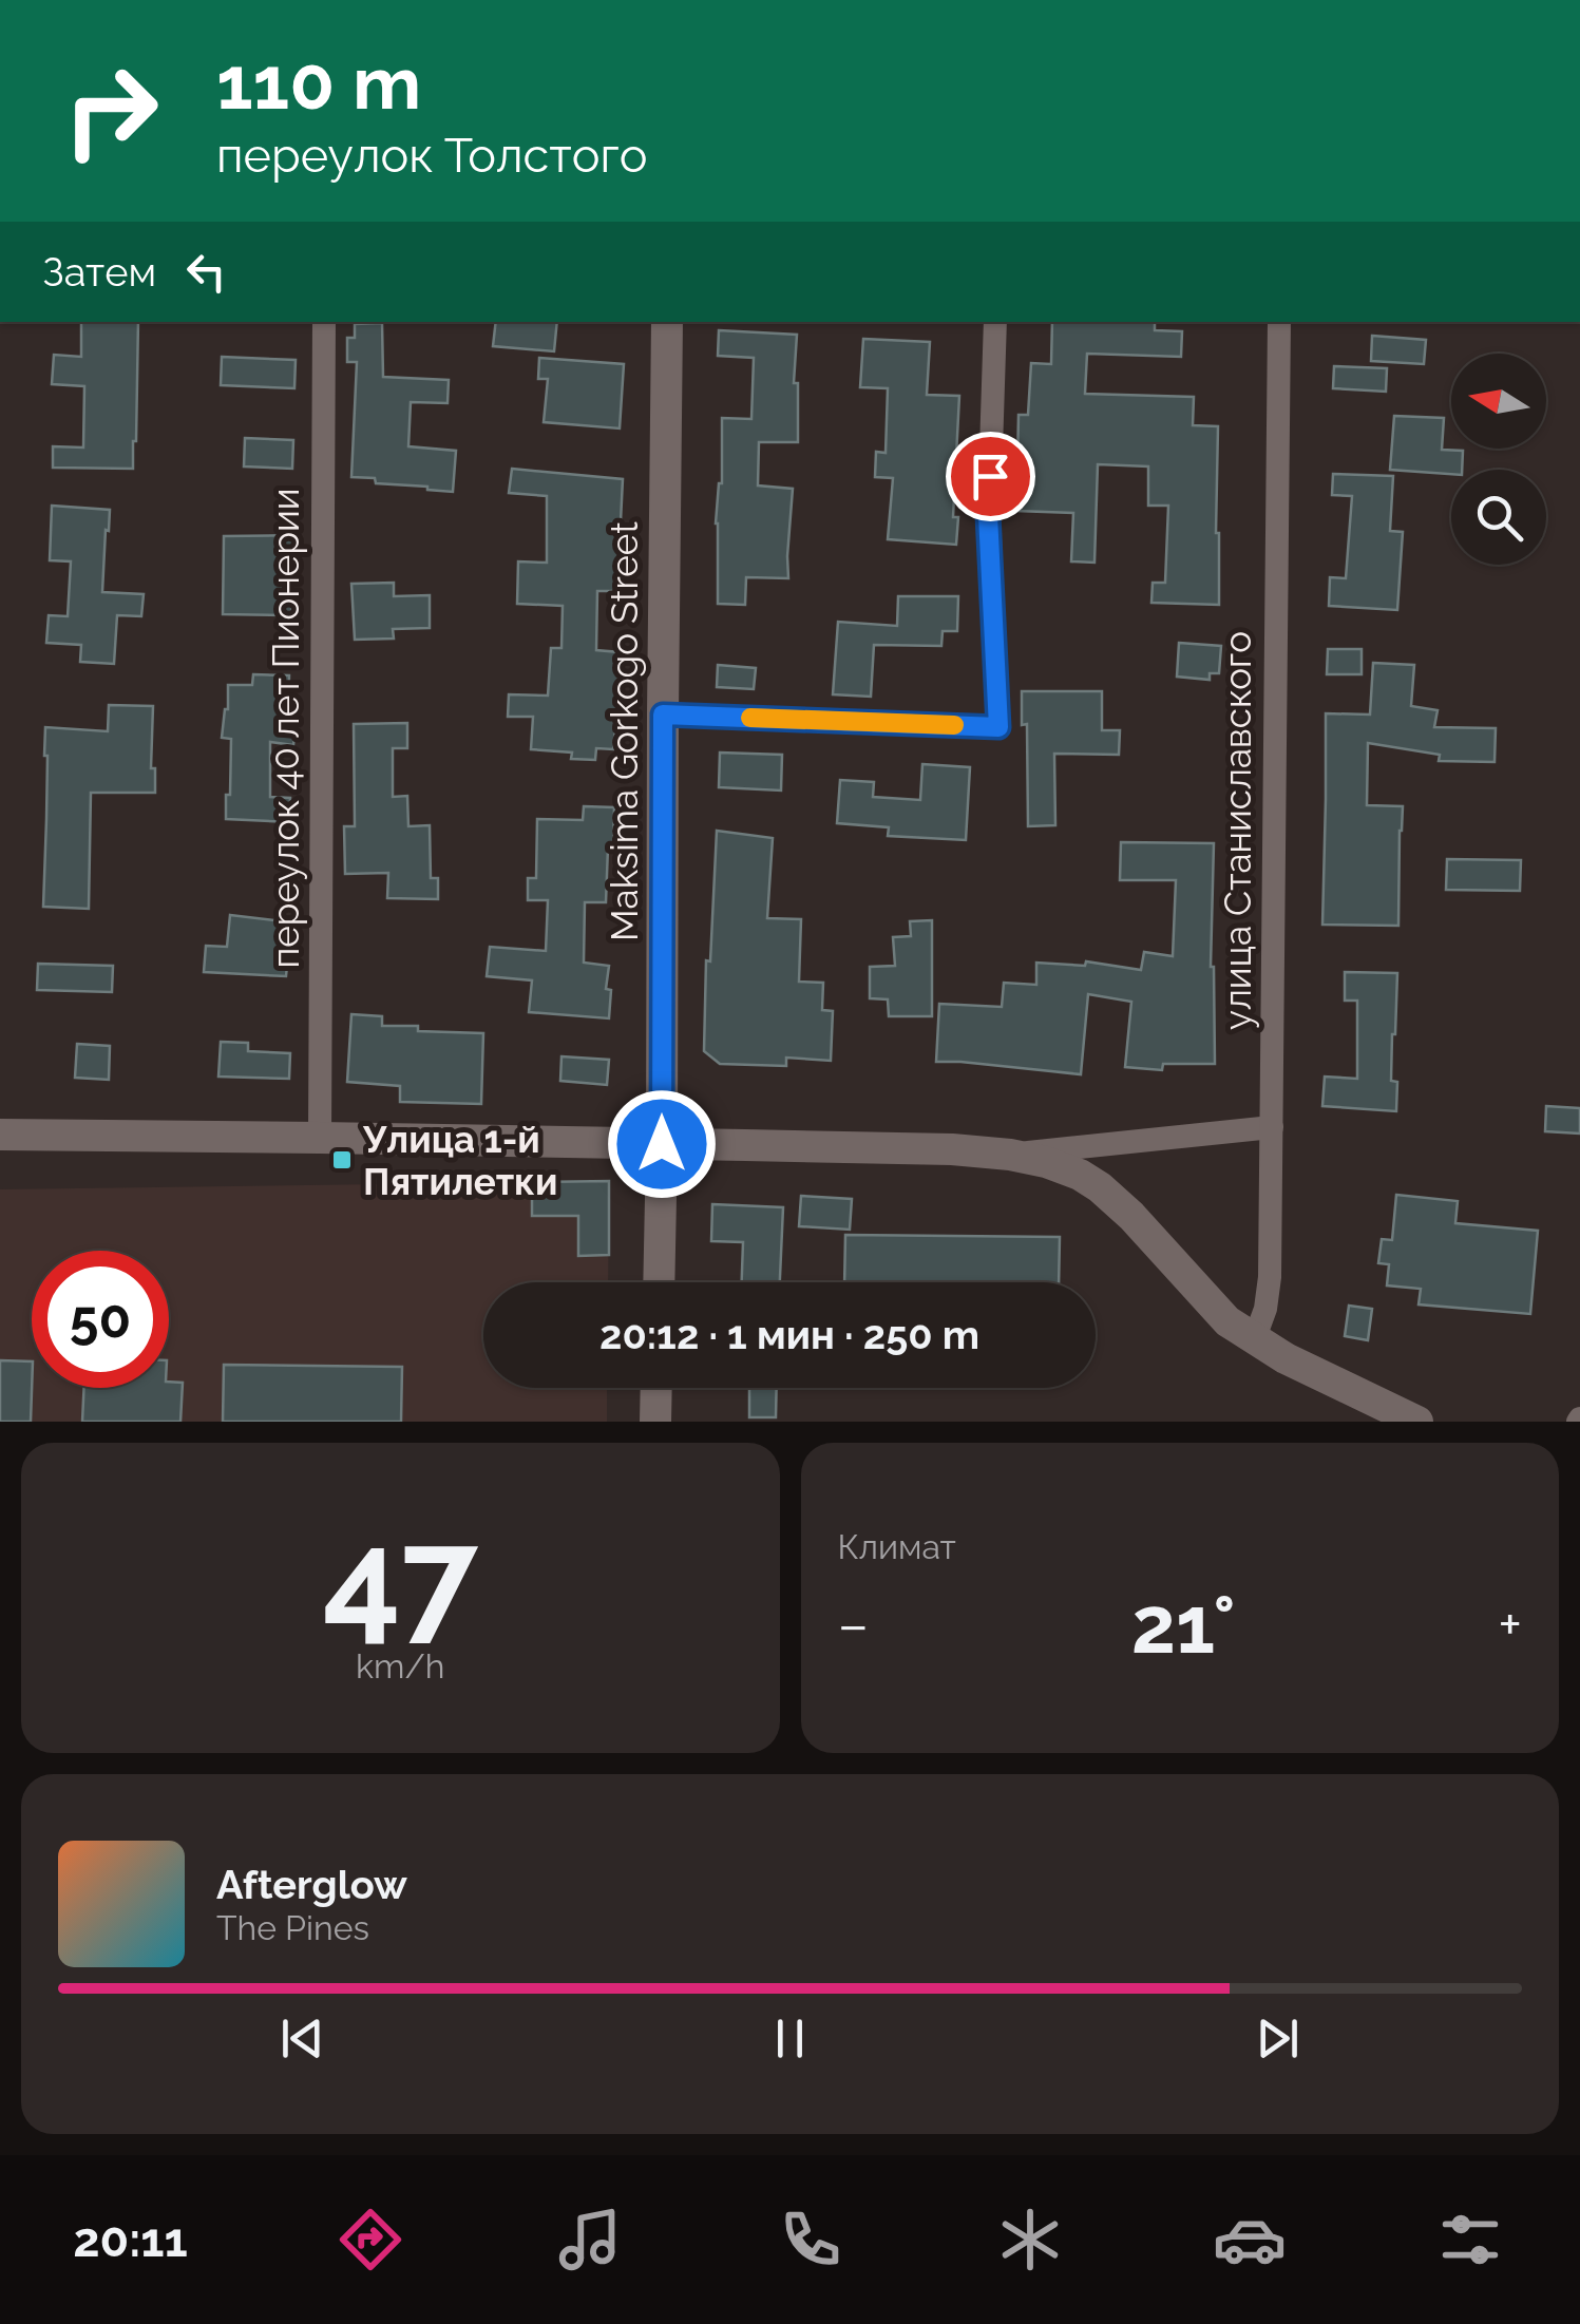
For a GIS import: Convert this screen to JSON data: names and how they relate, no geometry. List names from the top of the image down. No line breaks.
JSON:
{"streets":{"main road":["Maksima Gorkogo Street"],"street":["переулок 40 лет Пионерии","улица Станиславского"]},"places":{"transit":["Улица 1-й Пятилетки"]},"north":"left","page":{"turn":["110 m","переулок Толстого"],"then":"Затем","limit":"50","trip":"20:12 · 1 мин · 250 m","tile":[["47","km/h"],"Климат"],"heat":["−","21°","+"],"song":["Afterglow","The Pines"],"tabs":"20:11"}}
